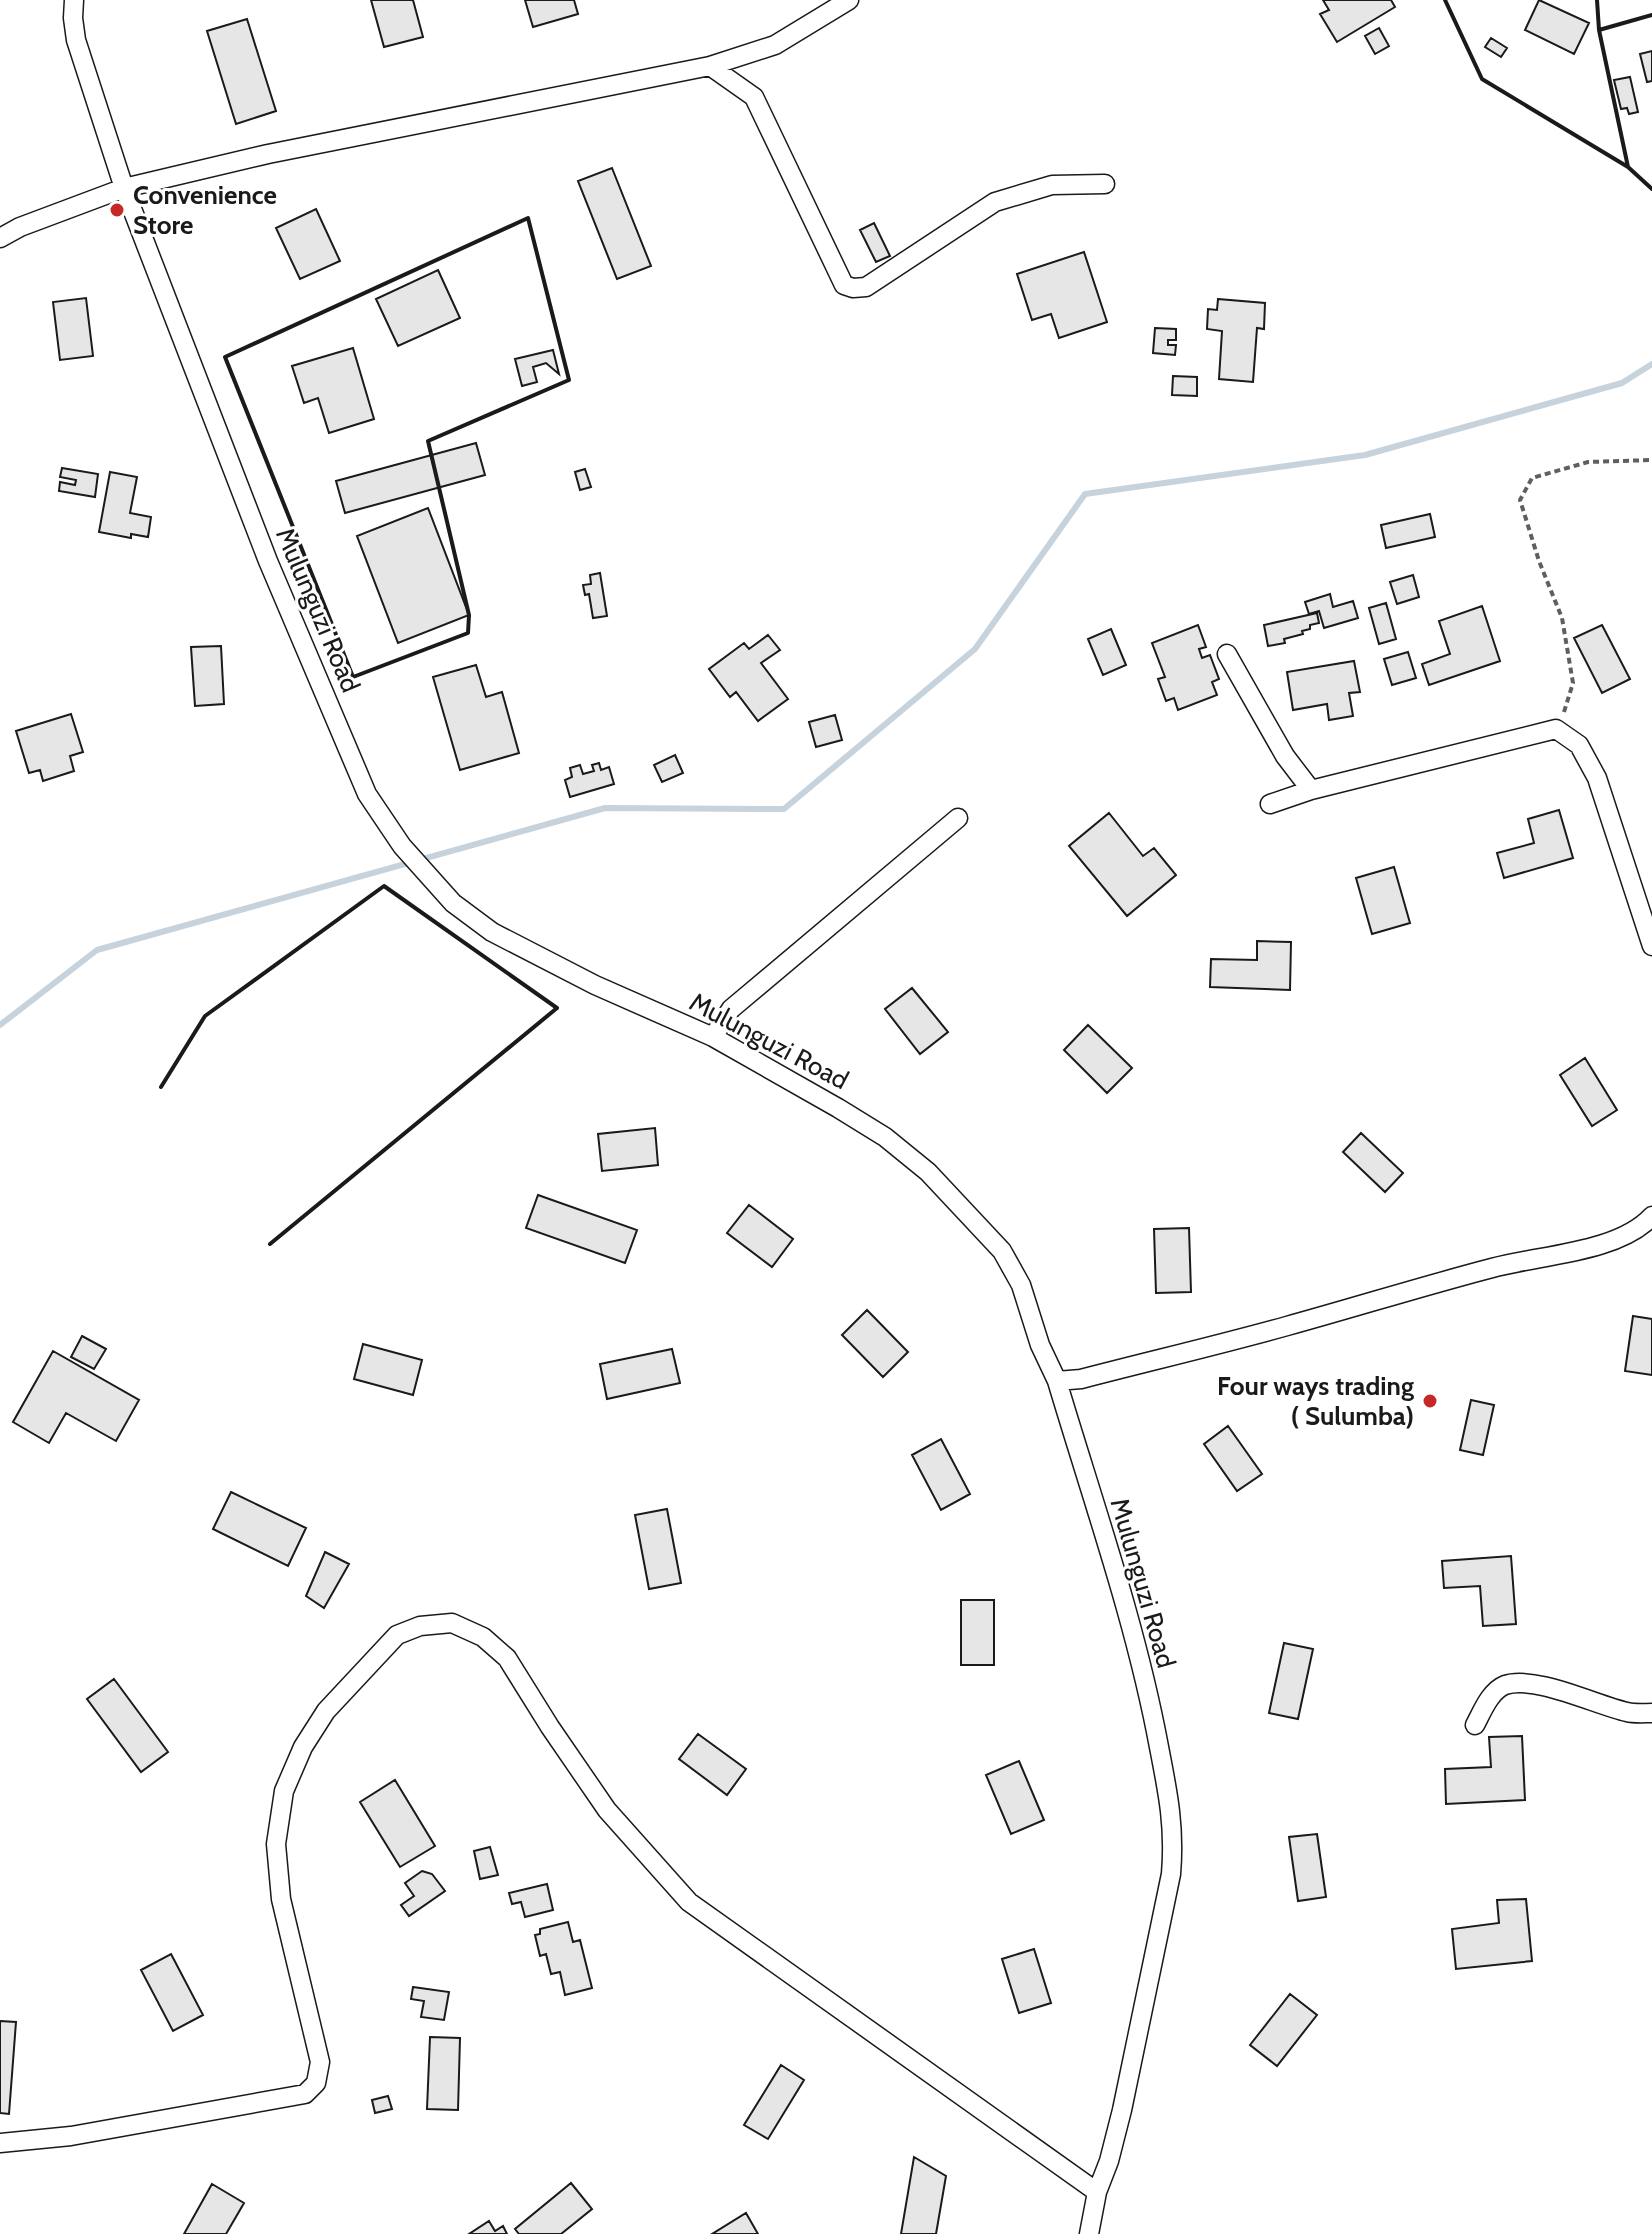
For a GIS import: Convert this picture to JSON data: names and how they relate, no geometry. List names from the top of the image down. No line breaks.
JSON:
{"streets":{"street":["Mulunguzi Road"]},"places":["Convenience Store","Four ways trading ( Sulumba)"]}
